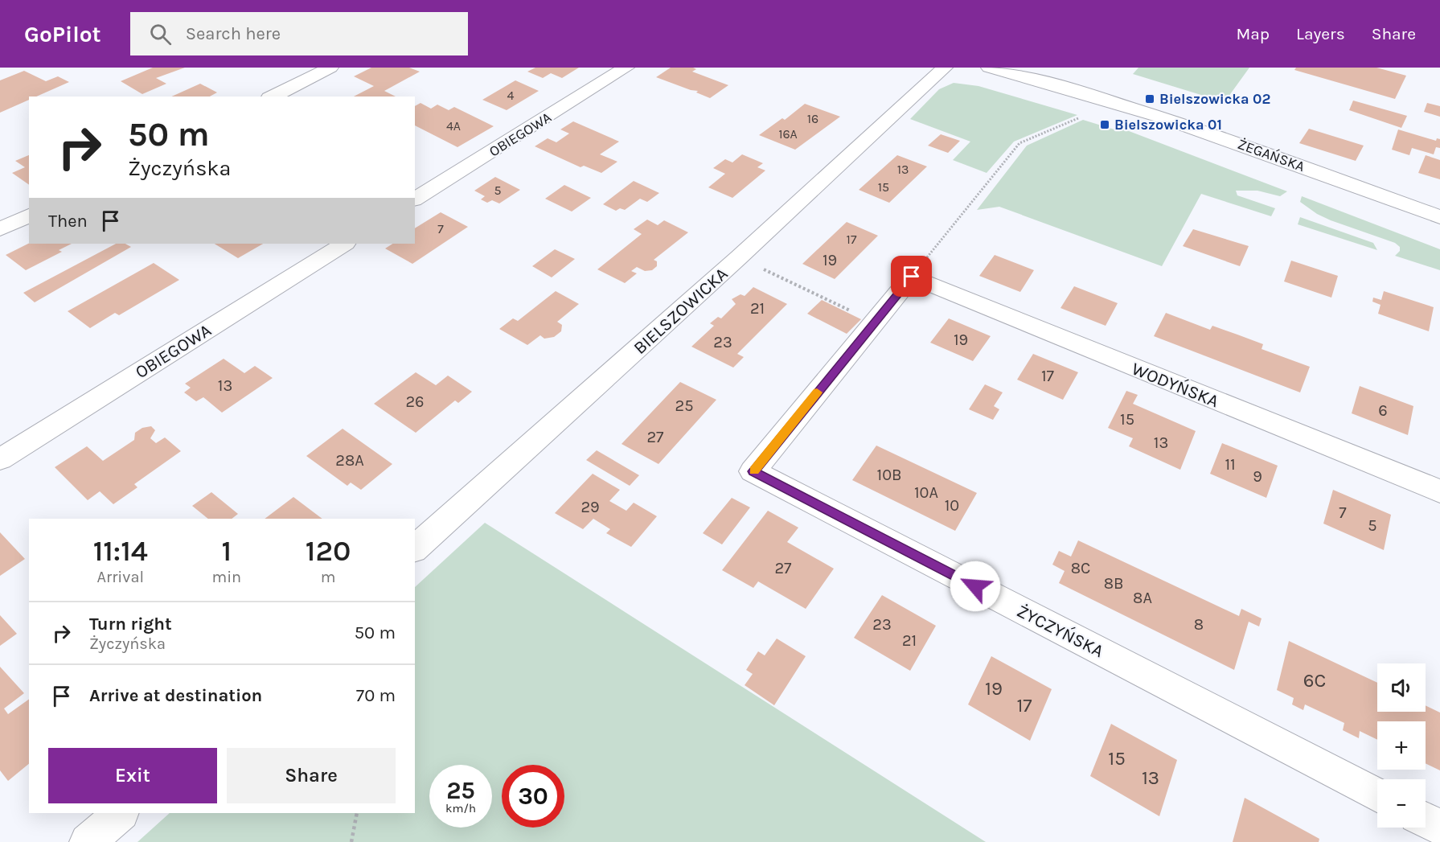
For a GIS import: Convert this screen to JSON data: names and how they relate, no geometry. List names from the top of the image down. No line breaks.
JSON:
{"streets":{"street":["OBIEGOWA","ŻEGAŃSKA","BIELSZOWICKA","WODYŃSKA","ŻYCZYŃSKA"]},"crossings":[["WODYŃSKA","ŻYCZYŃSKA"]],"places":{"transit":["Bielszowicka 02","Bielszowicka 01"]},"house_numbers":["4","16","4A","16A","13","15","5","7","17","19","21","19","23","17","13","26","25","6","15","27","13","28A","11","10B","9","10A","10","29","7","5","27","8C","8B","8A","23","8","21","6C","19","17","15","13"],"page":{"header":"GoPilot","search":"Search here","nav":["Map","Layers","Share"],"turn":["50 m","Życzyńska"],"then":"Then","eta":["11:14","Arrival","1","min","120","m"],"list":[{"name":"Turn right","note":"Życzyńska","value":"50 m"},{"name":"Arrive at destination","value":"70 m"}],"map_buttons":["+","−"],"buttons":["Exit","Share"],"speed":"25 km/h","limit":"30"}}
